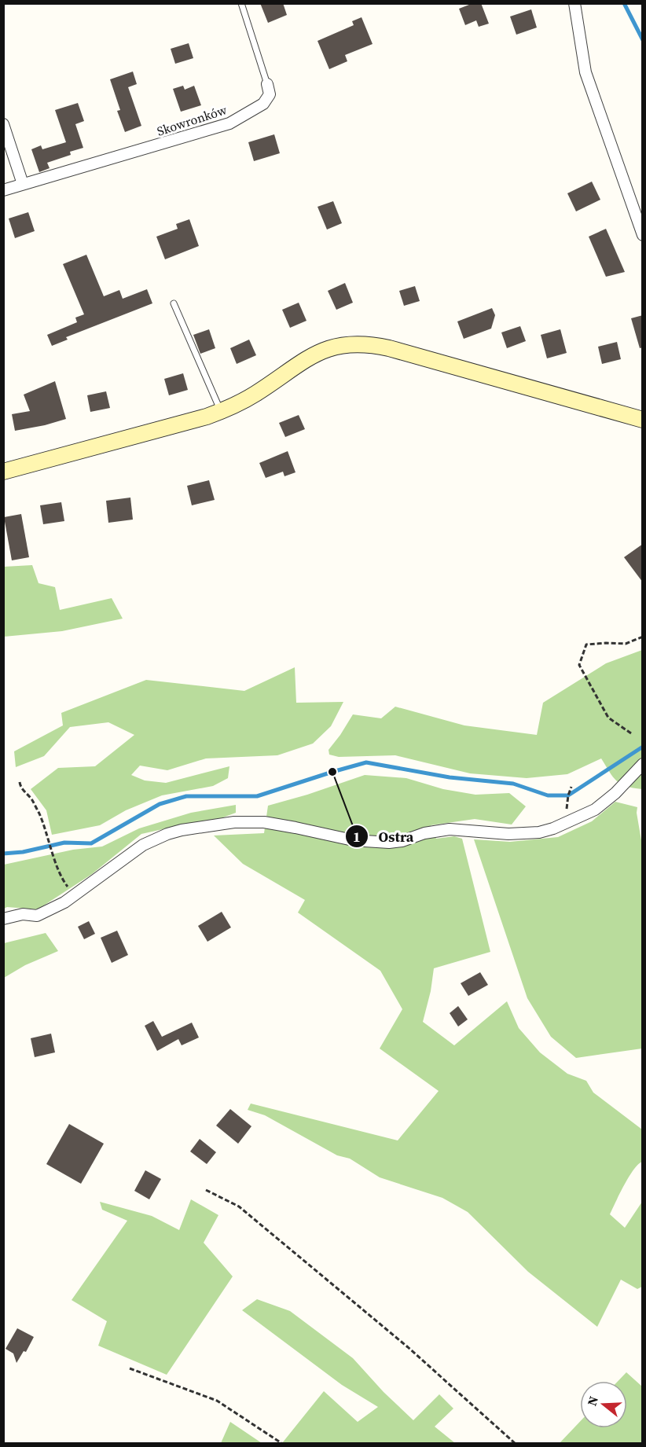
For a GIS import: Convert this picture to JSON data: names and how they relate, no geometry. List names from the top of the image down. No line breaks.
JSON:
{"streets":{"street":["Skowronków"]},"places":["Ostra"],"north":"left"}
